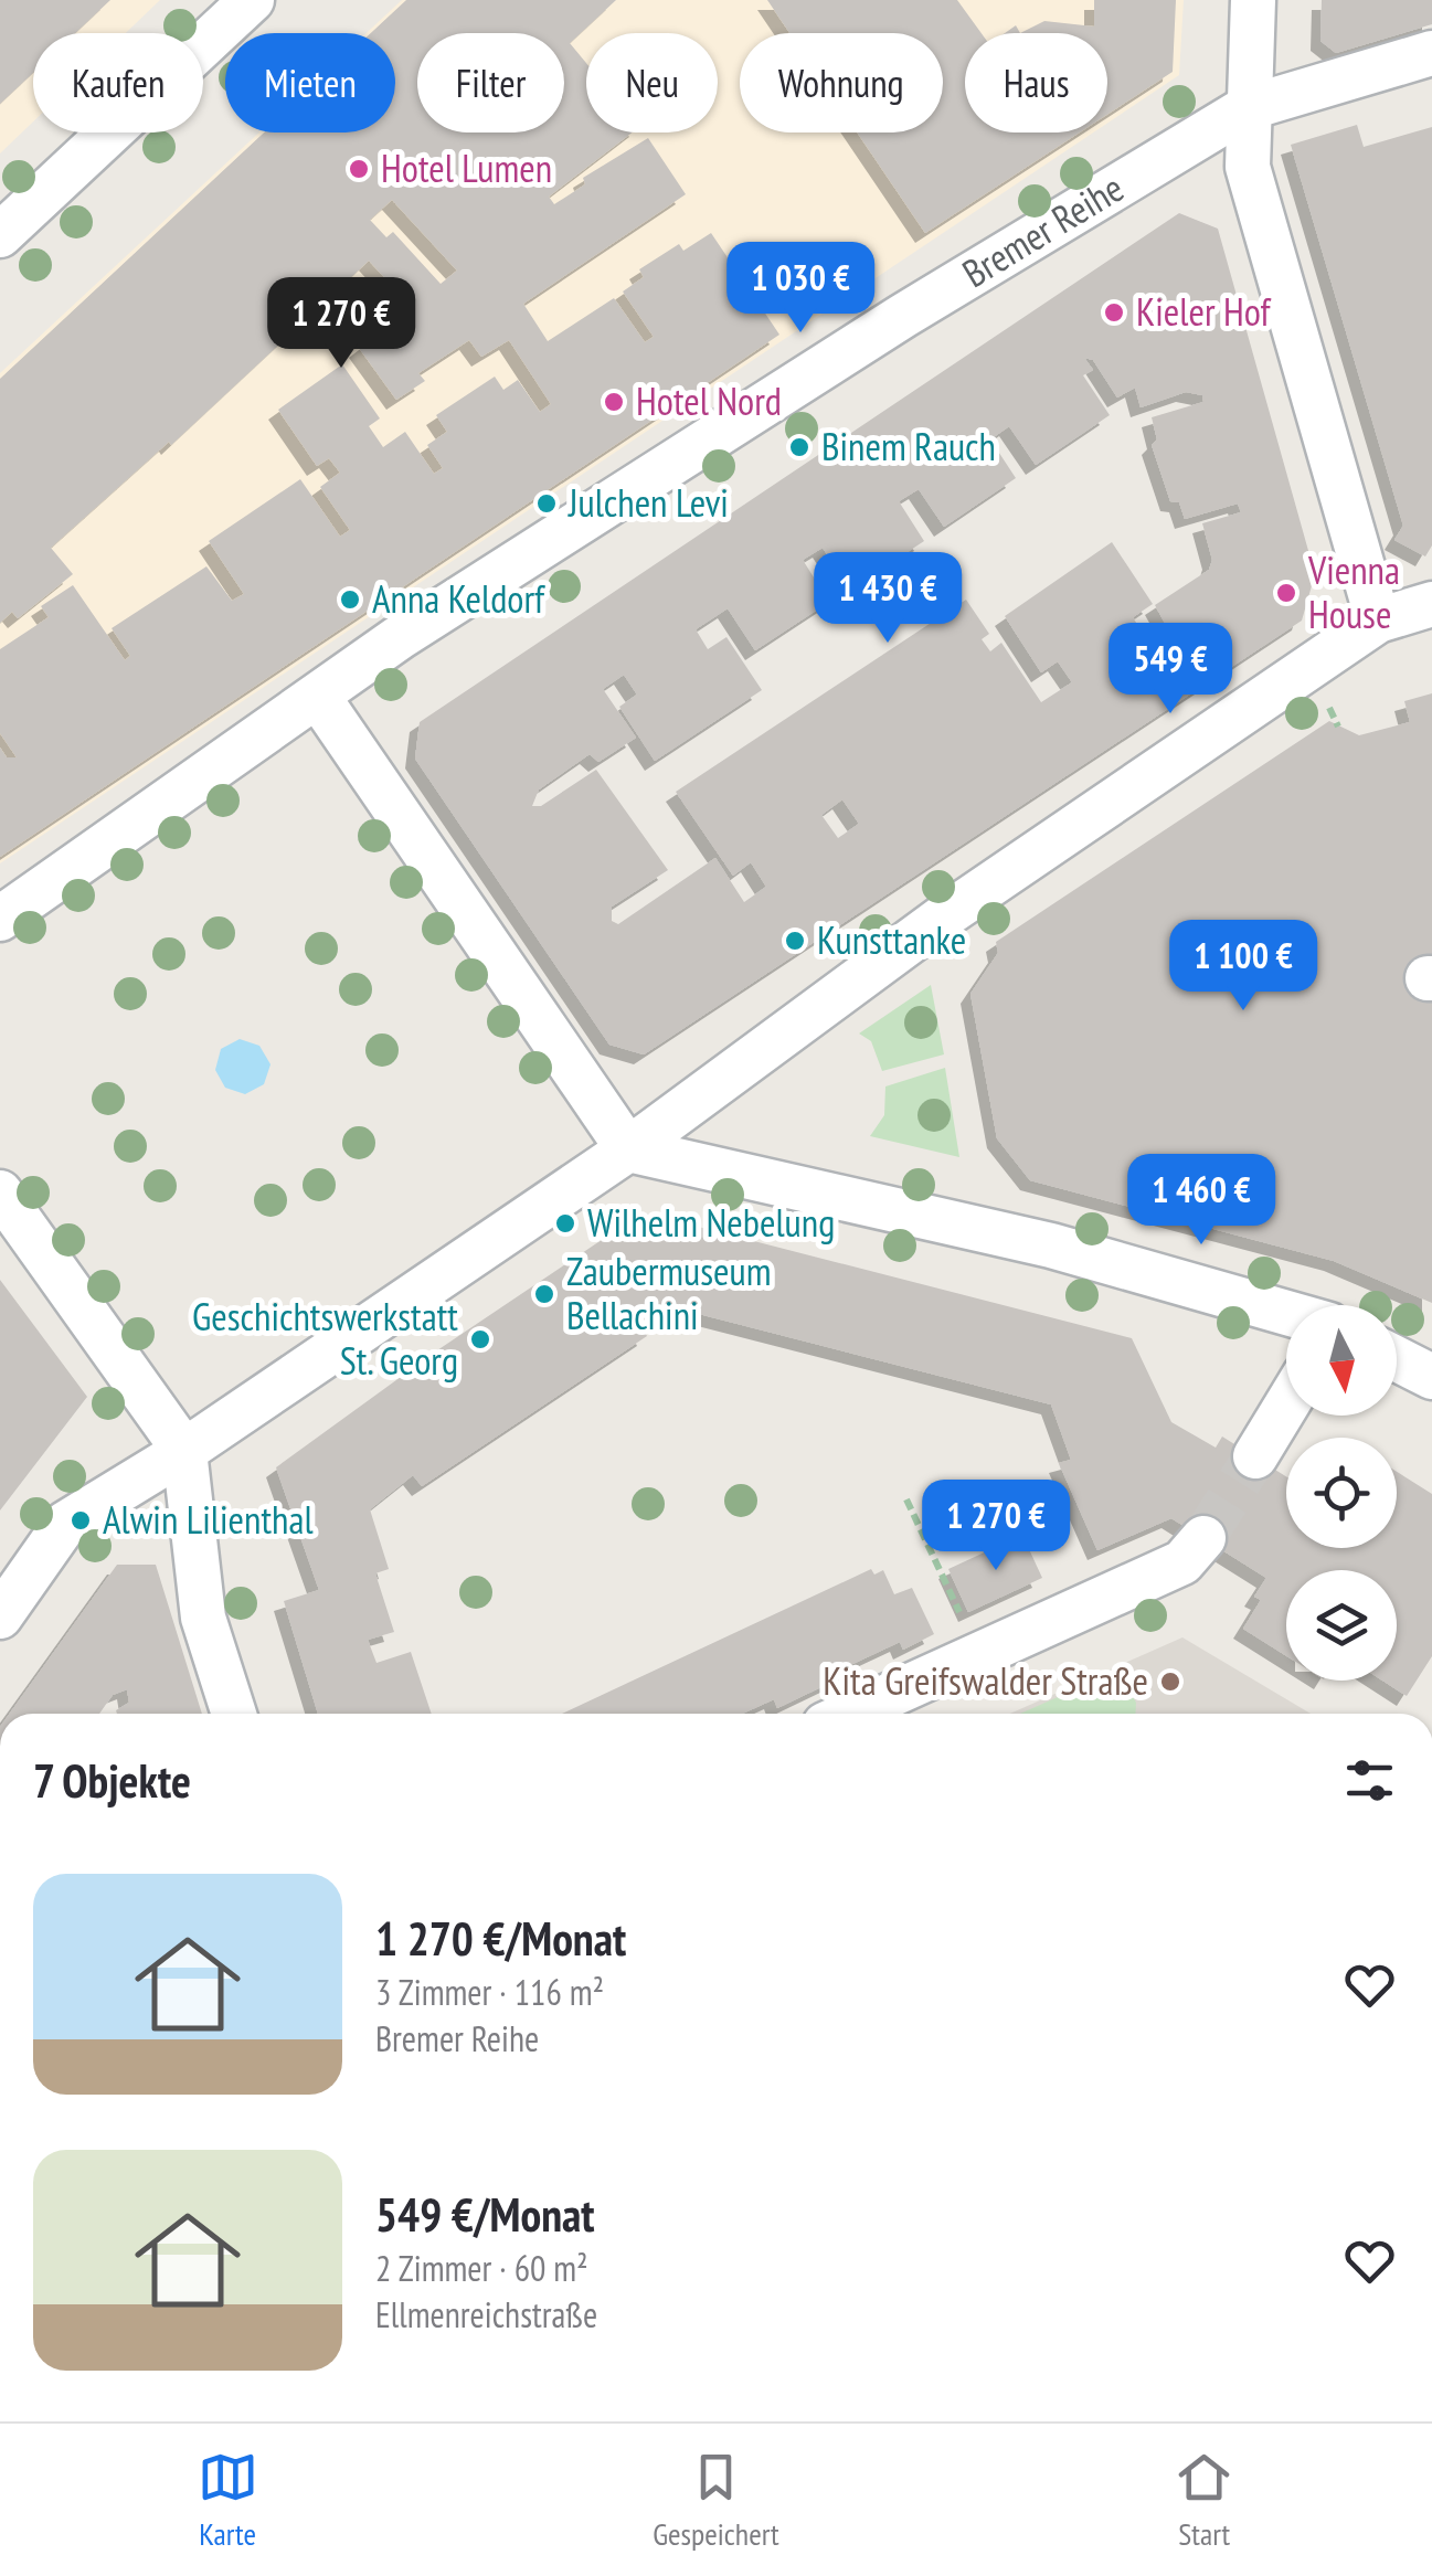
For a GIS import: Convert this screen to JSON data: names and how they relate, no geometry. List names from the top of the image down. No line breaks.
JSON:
{"streets":{"street":["Bremer Reihe"]},"places":["Hotel Lumen","Kieler Hof","Hotel Nord","Binem Rauch","Julchen Levi","Vienna House","Anna Keldorf","Kunsttanke","Wilhelm Nebelung","Zaubermuseum Bellachini","Geschichtswerkstatt St. Georg","Alwin Lilienthal","Kita Greifswalder Straße"],"north":"bottom","page":{"chip":["Kaufen","Mieten","Filter","Neu","Wohnung","Haus"],"price":["1 030 €","1 270 €","1 430 €","549 €","1 100 €","1 460 €","1 270 €"],"heading":"7 Objekte","list":[{"name":"1 270 €/Monat","note":"3 Zimmer · 116 m² · Bremer Reihe"},{"name":"549 €/Monat","note":"2 Zimmer · 60 m² · Ellmenreichstraße"}],"tabs":["Karte","Gespeichert","Start"]}}
